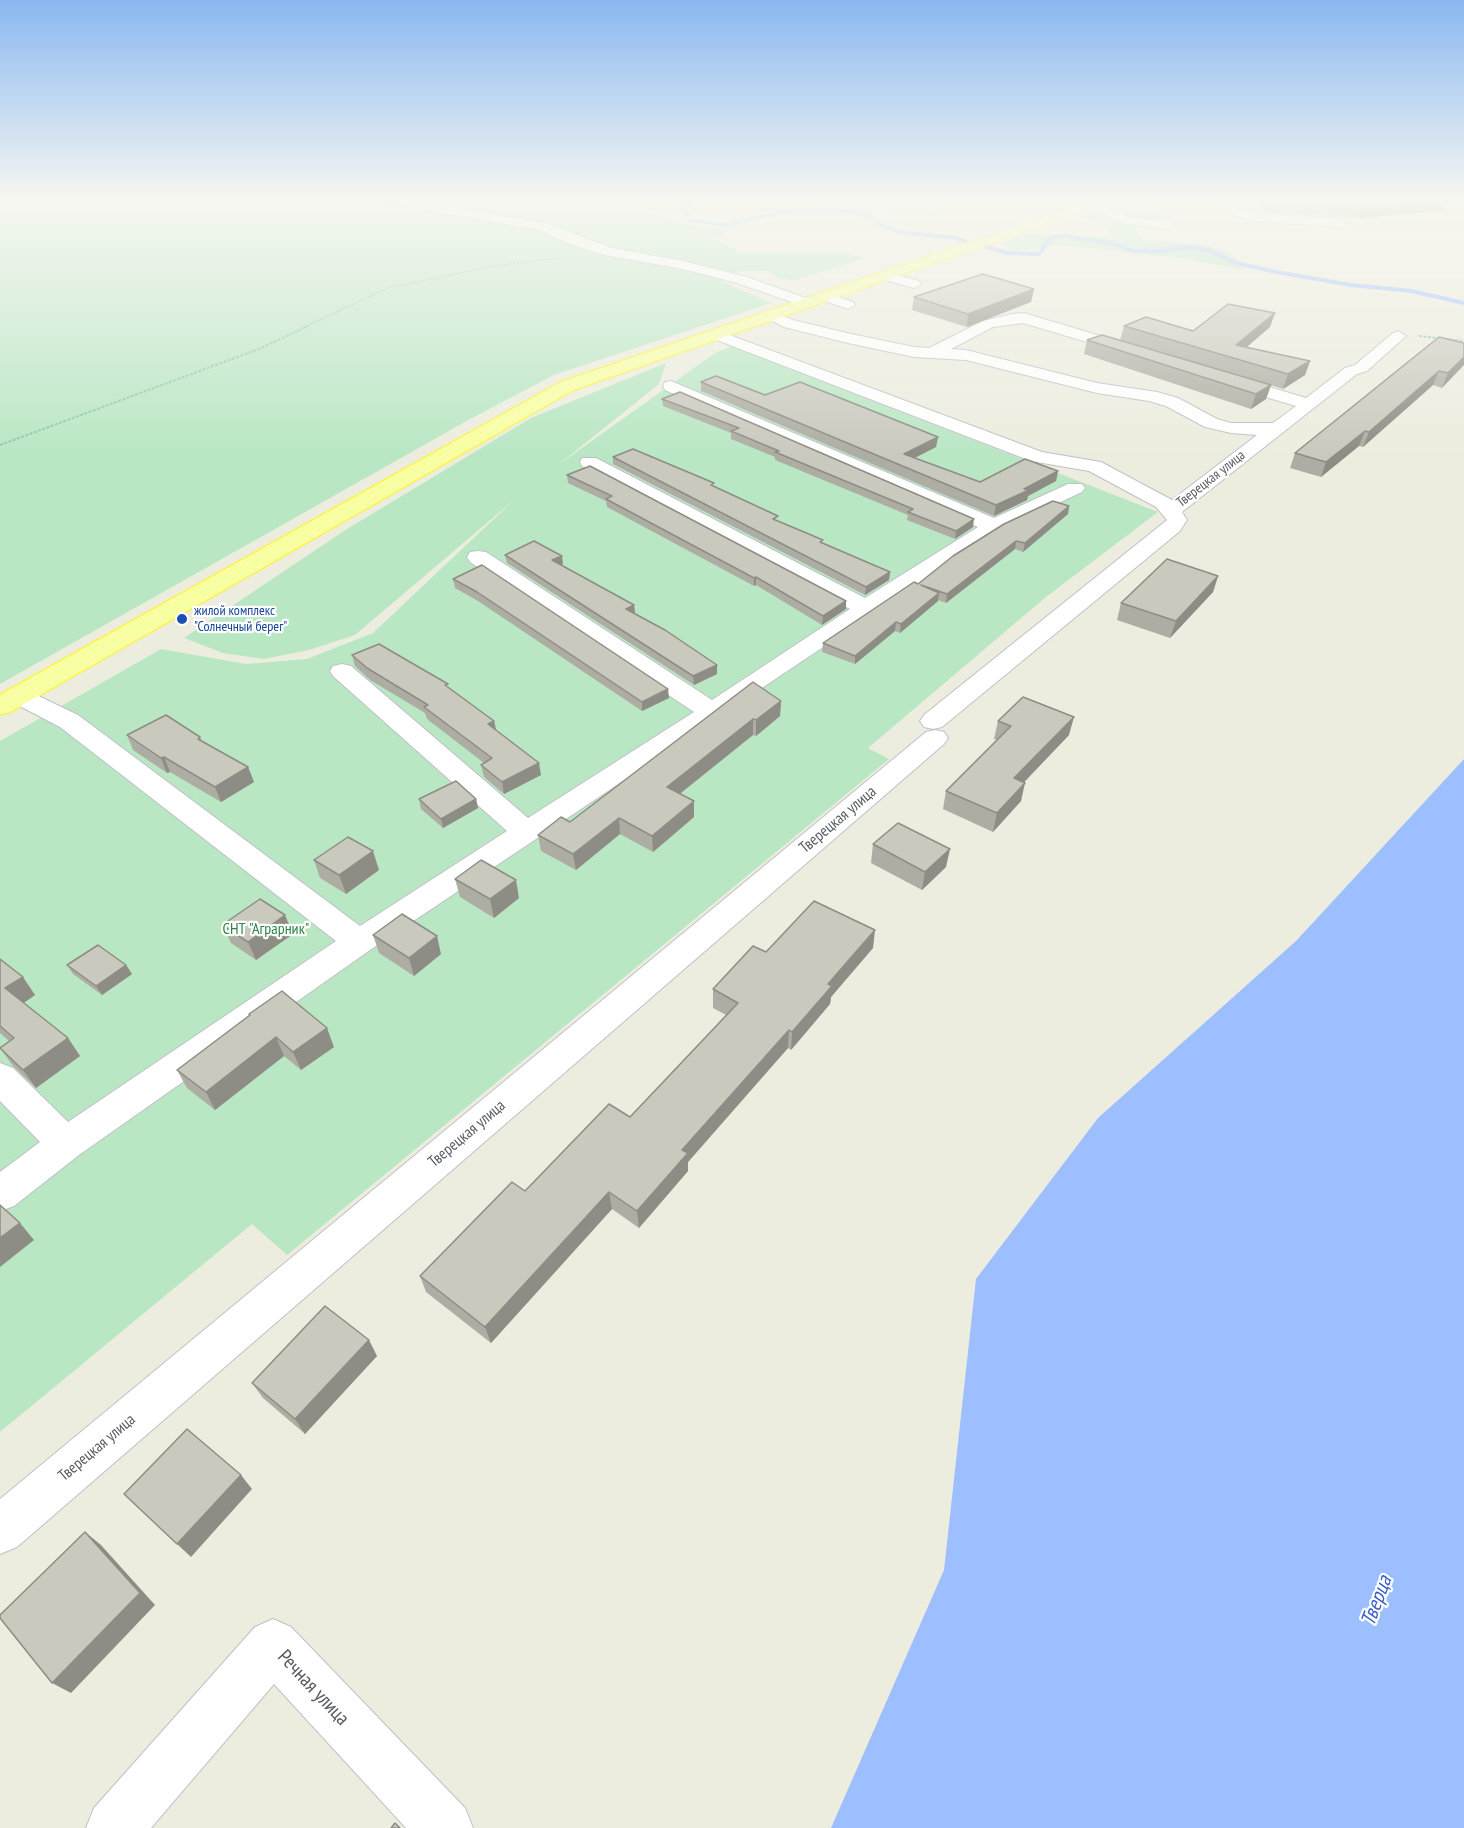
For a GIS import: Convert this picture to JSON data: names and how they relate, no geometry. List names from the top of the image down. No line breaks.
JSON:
{"streets":{"street":["Тверецкая улица","Речная улица"]},"water":["Тверца"],"parks":["СНТ \"Аграрник\""],"places":["жилой комплекс \"Солнечный берег\""]}
